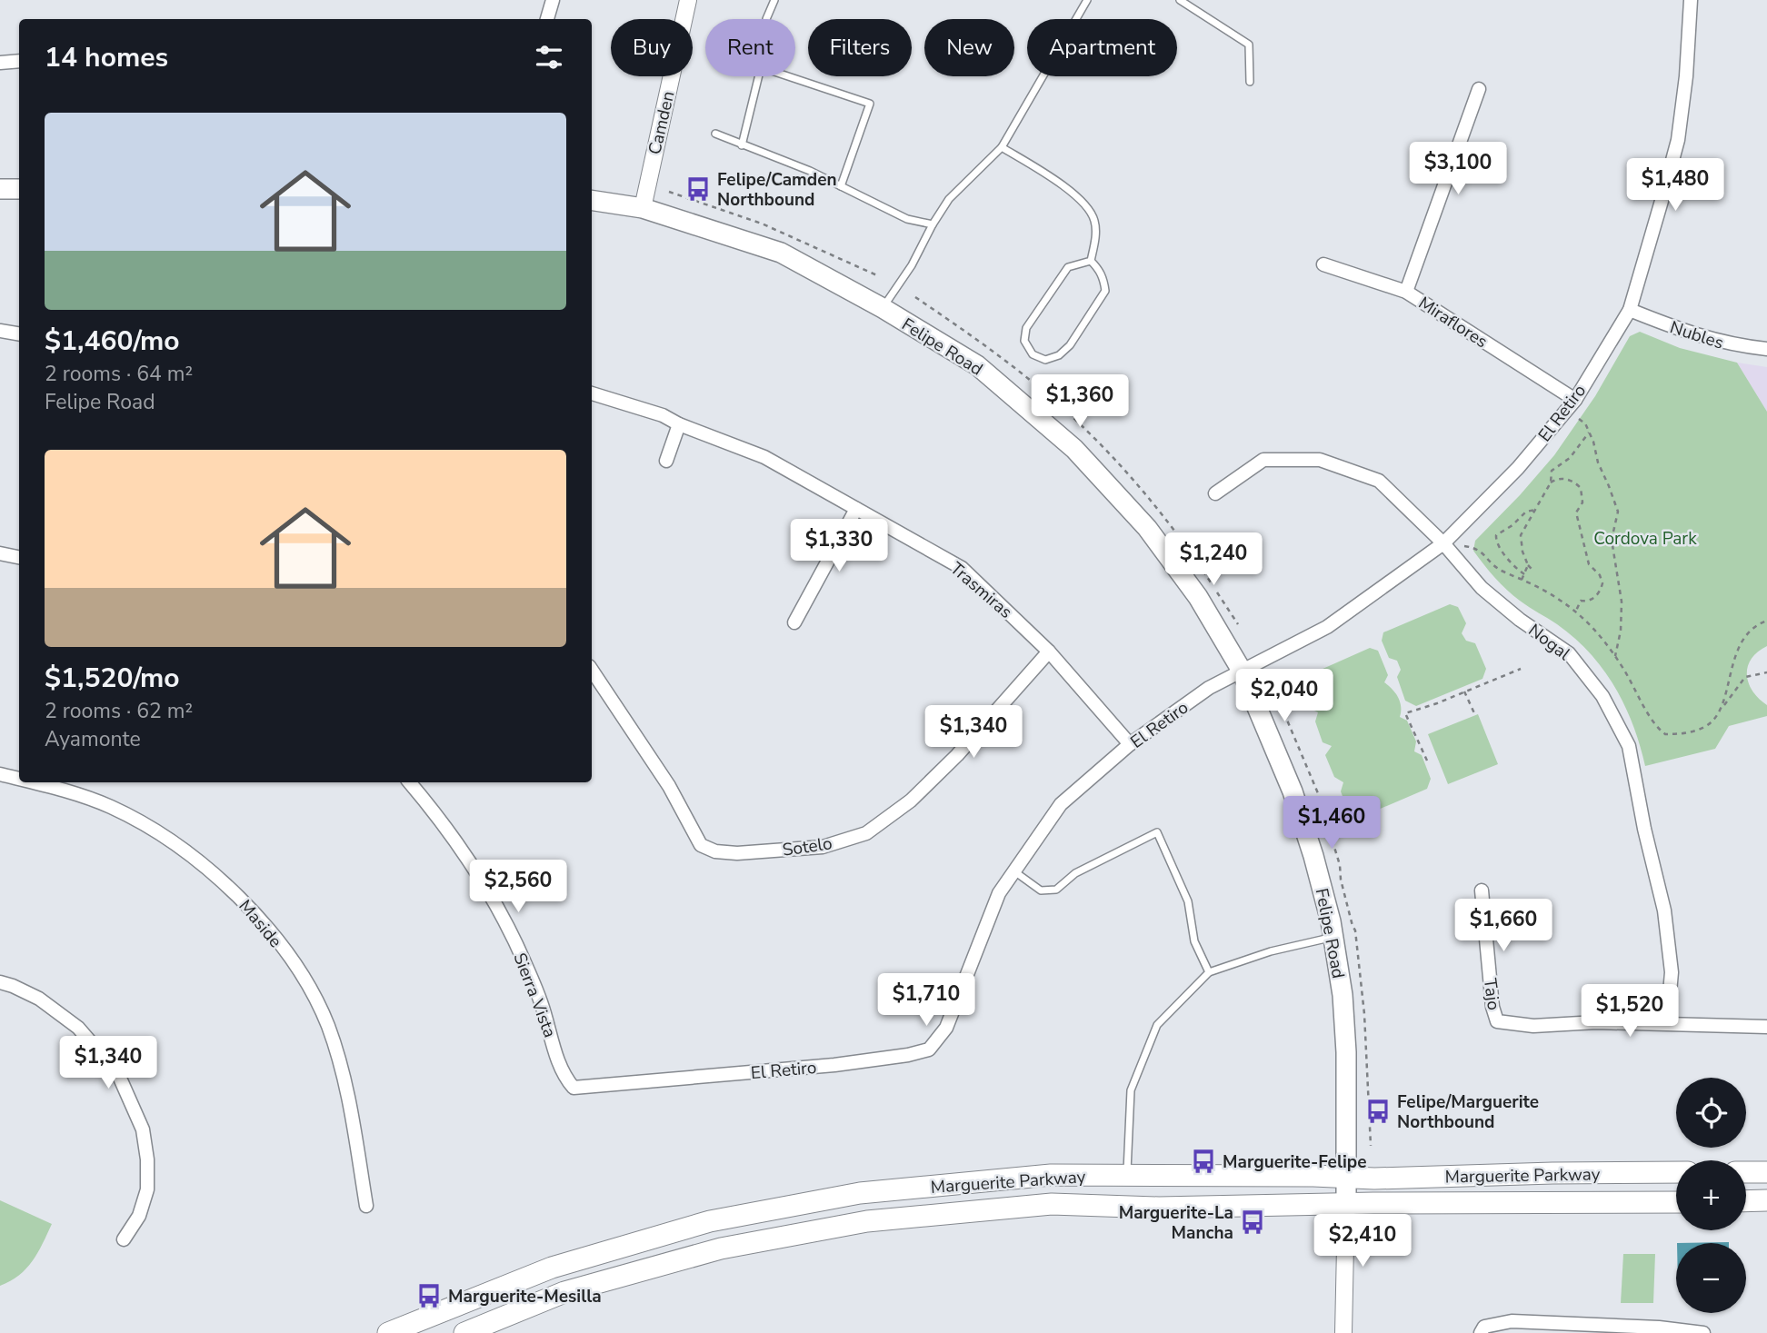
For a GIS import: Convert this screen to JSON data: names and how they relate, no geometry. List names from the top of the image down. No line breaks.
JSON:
{"streets":{"main road":["Felipe Road","Marguerite Parkway"],"street":["Camden","Miraflores","Nubles","El Retiro","Trasmiras","Nogal","Sotelo","Maside","Tajo","Sierra Vista"]},"crossings":[["Camden","Felipe Road"],["Miraflores","El Retiro"],["Nubles","El Retiro"],["Felipe Road","El Retiro"],["Felipe Road","Marguerite Parkway"],["El Retiro","Trasmiras"],["El Retiro","Nogal"],["El Retiro","Sierra Vista"],["Trasmiras","Sotelo"],["Nogal","Tajo"]],"parks":["Cordova Park"],"places":{"bus stop":["Felipe/Camden Northbound","Felipe/Marguerite Northbound","Marguerite-Felipe","Marguerite-La Mancha","Marguerite-Mesilla"]},"page":{"chip":["Buy","Rent","Filters","New","Apartment"],"heading":"14 homes","list":[{"name":"$1,460/mo","note":"2 rooms · 64 m² · Felipe Road"},{"name":"$1,520/mo","note":"2 rooms · 62 m² · Ayamonte"}],"price":["$3,100","$1,480","$1,360","$1,330","$1,240","$2,040","$1,340","$1,460","$2,560","$1,660","$1,710","$1,520","$1,340","$2,410"],"map_buttons":["+","−"]}}
